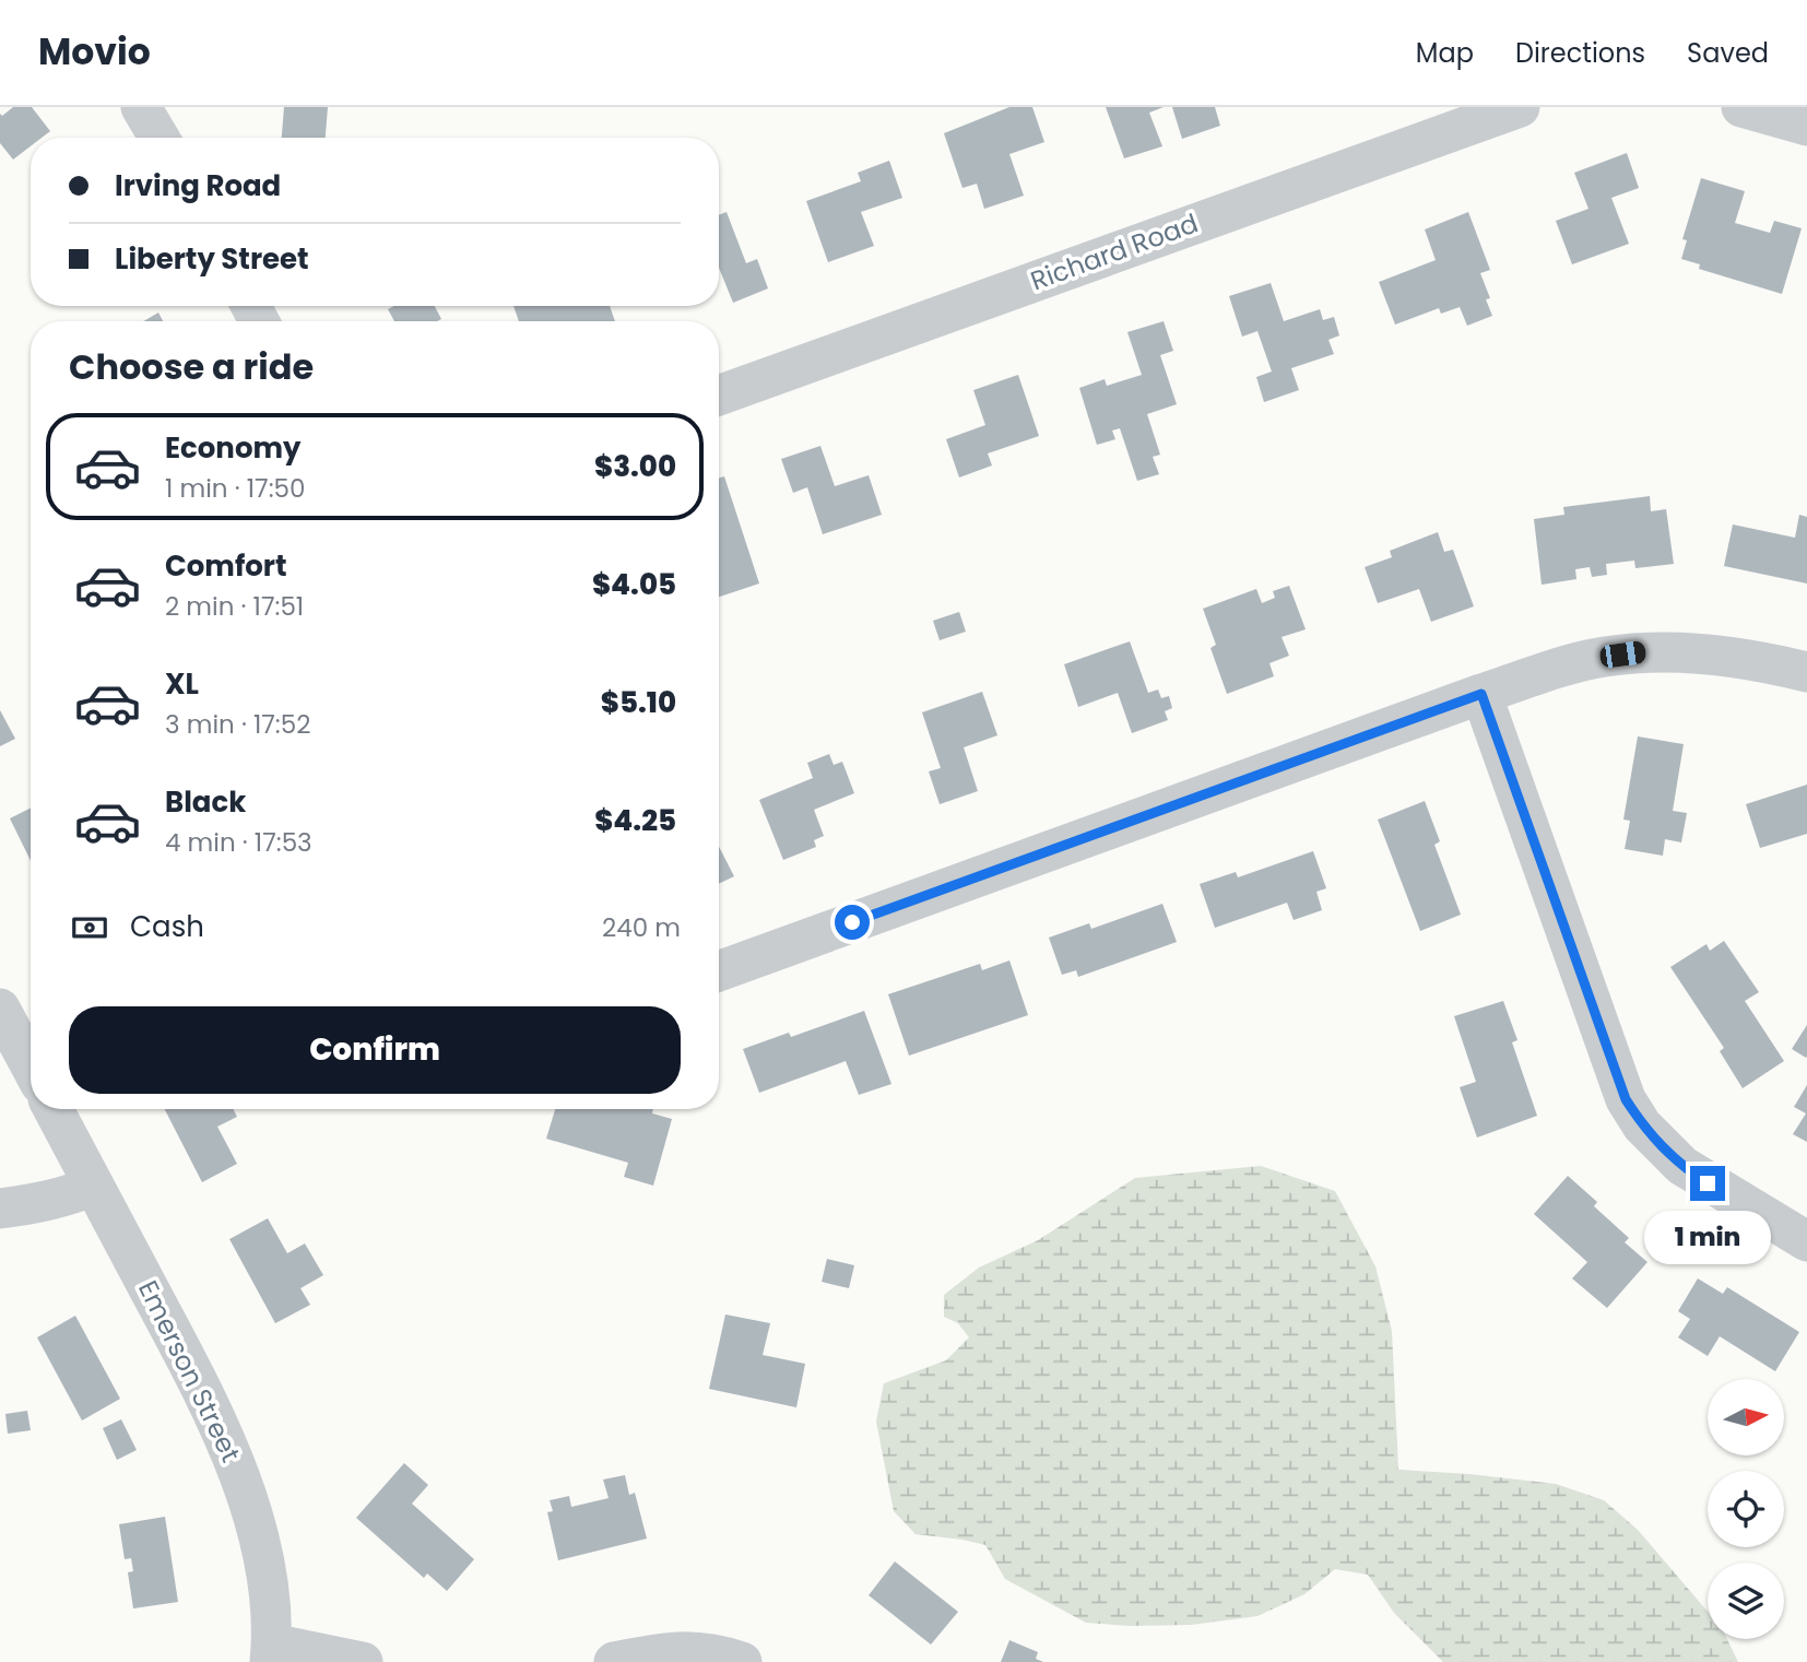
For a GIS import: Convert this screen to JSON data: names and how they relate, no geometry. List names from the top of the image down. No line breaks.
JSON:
{"streets":{"street":["Richard Road","Emerson Street"]},"north":"right","page":{"header":"Movio","nav":["Map","Directions","Saved"],"banner":["Irving Road","Liberty Street"],"heading":"Choose a ride","list":[{"name":"Economy","note":"1 min · 17:50","value":"$3.00"},{"name":"Comfort","note":"2 min · 17:51","value":"$4.05"},{"name":"XL","note":"3 min · 17:52","value":"$5.10"},{"name":"Black","note":"4 min · 17:53","value":"$4.25"}],"pay":["Cash","240 m"],"buttons":"Confirm","bubble":"1 min"}}
